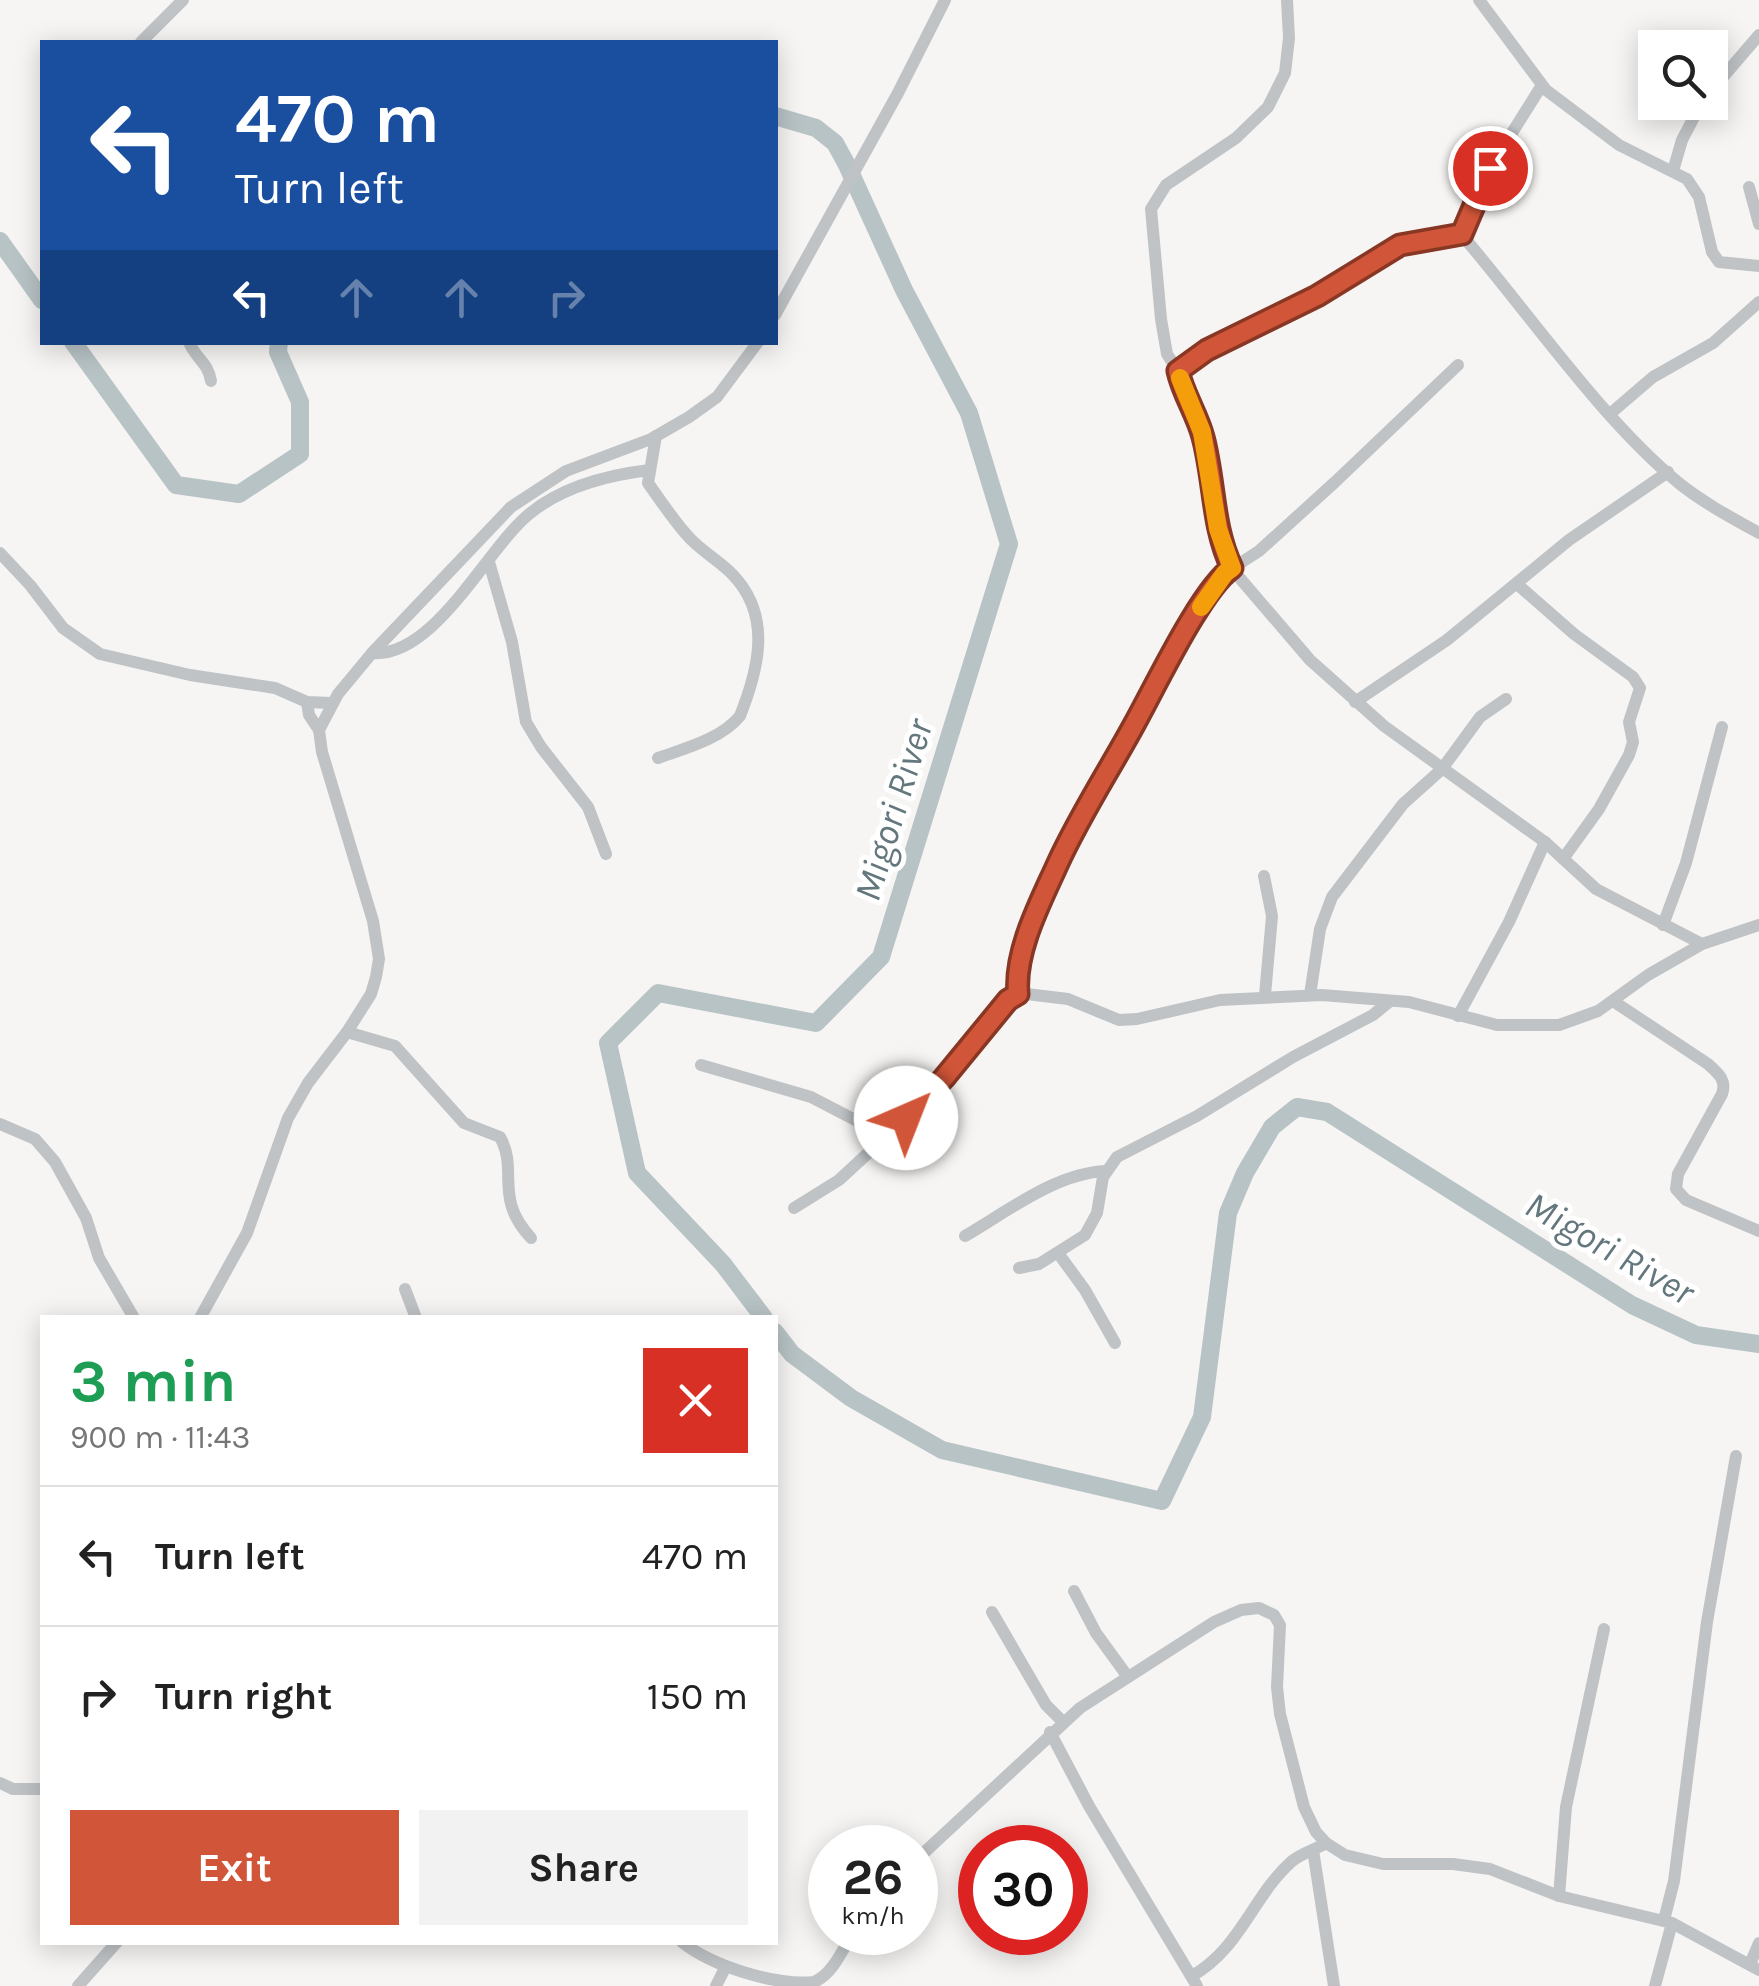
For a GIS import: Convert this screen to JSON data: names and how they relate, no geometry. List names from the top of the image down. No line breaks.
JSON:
{"water":["Migori River"],"page":{"turn":["470 m","Turn left"],"heading":["3 min","900 m · 11:43"],"list":[{"name":"Turn left","value":"470 m"},{"name":"Turn right","value":"150 m"}],"buttons":["Exit","Share"],"speed":"26 km/h","limit":"30"}}
